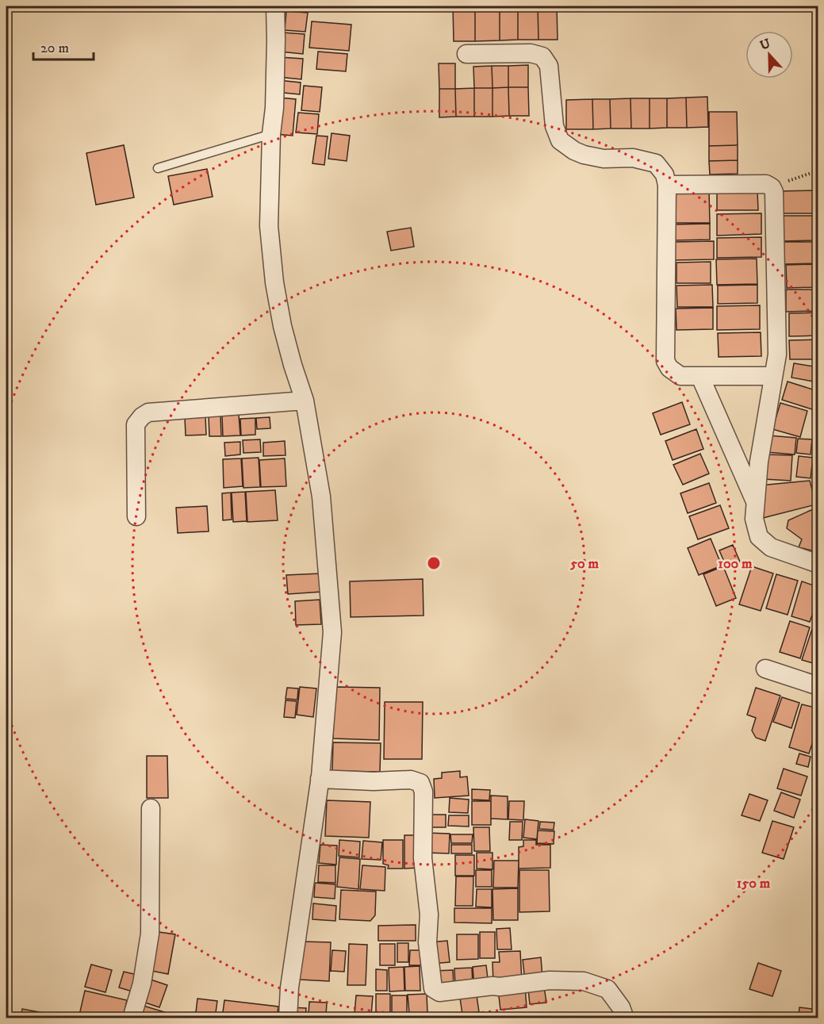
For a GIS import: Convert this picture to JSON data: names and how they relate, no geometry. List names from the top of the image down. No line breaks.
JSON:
{"scale_bar":"20 m","north":"top","rings":["50 m","100 m","150 m"]}
